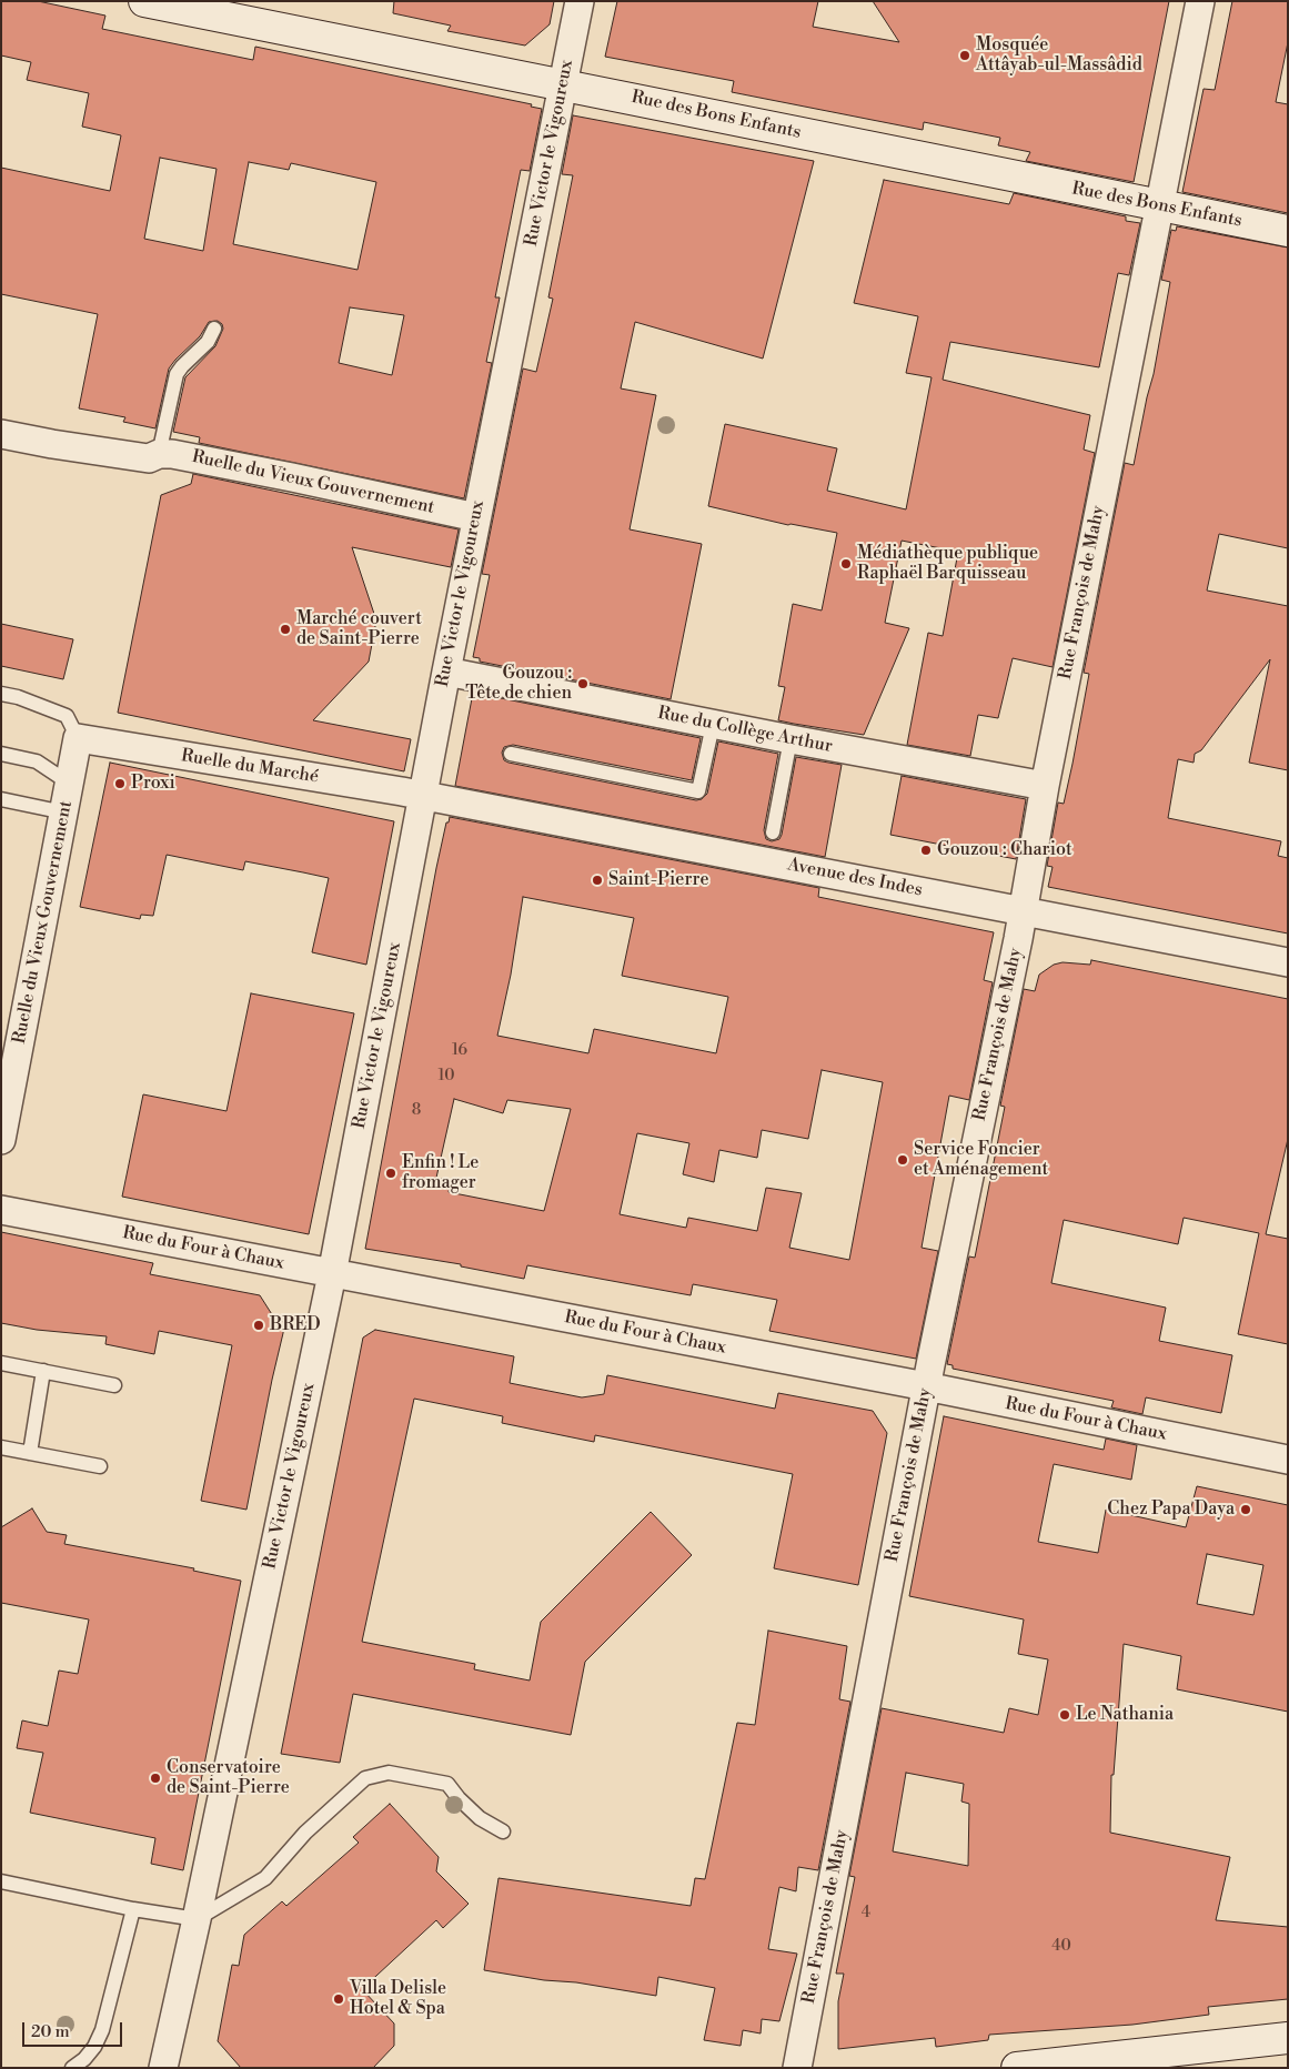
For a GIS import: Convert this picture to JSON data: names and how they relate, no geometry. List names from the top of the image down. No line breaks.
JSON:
{"streets":{"street":["Rue des Bons Enfants","Rue Victor le Vigoureux","Ruelle du Vieux Gouvernement","Rue François de Mahy","Rue du Collège Arthur","Ruelle du Marché","Avenue des Indes","Rue du Four à Chaux"]},"crossings":[["Rue des Bons Enfants","Rue Victor le Vigoureux"],["Rue des Bons Enfants","Rue François de Mahy"],["Rue Victor le Vigoureux","Ruelle du Vieux Gouvernement"],["Rue Victor le Vigoureux","Rue du Collège Arthur"],["Rue Victor le Vigoureux","Ruelle du Marché"],["Rue Victor le Vigoureux","Avenue des Indes"],["Rue Victor le Vigoureux","Rue du Four à Chaux"],["Ruelle du Vieux Gouvernement","Ruelle du Marché"],["Rue François de Mahy","Rue du Collège Arthur"],["Rue François de Mahy","Avenue des Indes"],["Rue François de Mahy","Rue du Four à Chaux"],["Ruelle du Marché","Avenue des Indes"]],"places":["Mosquée Attâyab-ul-Massâdid","Médiathèque publique Raphaël Barquisseau","Marché couvert de Saint-Pierre","Gouzou : Tête de chien","Proxi","Gouzou : Chariot","Saint-Pierre","Service Foncier et Aménagement","Enfin ! Le fromager","BRED","Chez Papa Daya","Le Nathania","Conservatoire de Saint-Pierre","Villa Delisle Hotel & Spa"],"house_numbers":["16","10","8","4","40"],"scale_bar":"20 m"}
